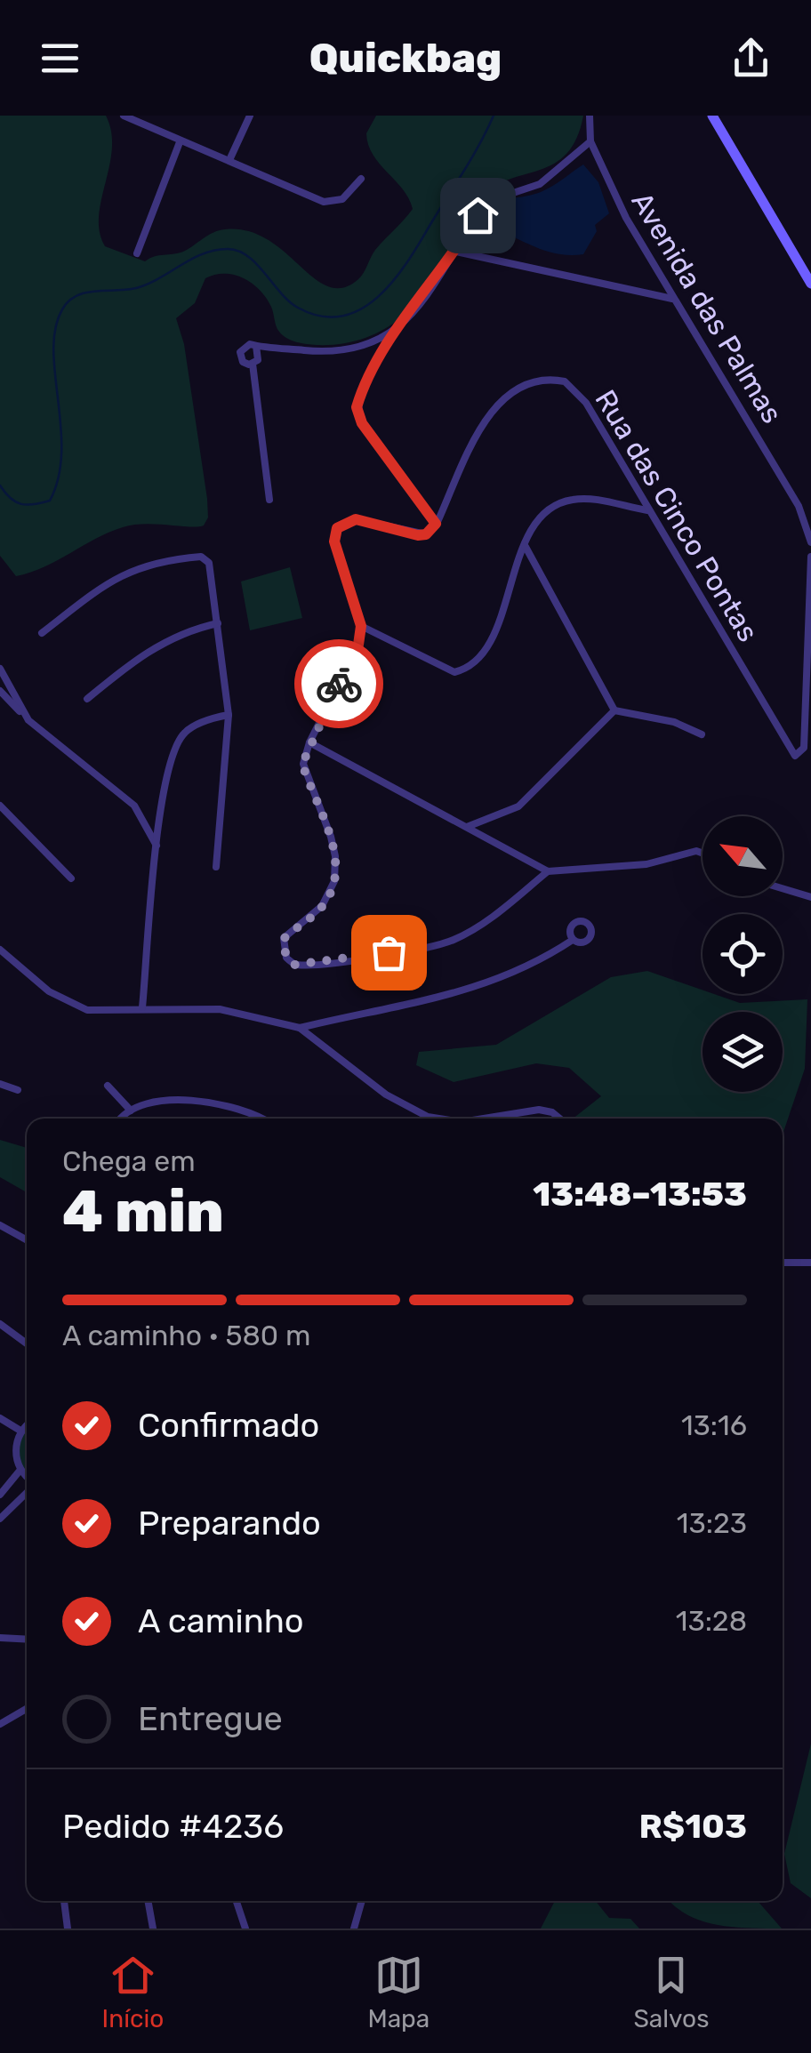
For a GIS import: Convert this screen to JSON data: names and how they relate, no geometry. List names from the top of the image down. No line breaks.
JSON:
{"streets":{"street":["Avenida das Palmas","Rua das Cinco Pontas"]},"north":"top left","page":{"header":"Quickbag","heading":["4 min","Chega em","13:48–13:53"],"panel":["Pedido #4236","R$103"],"bar":"A caminho · 580 m","list":[["Confirmado","13:16"],["Preparando","13:23"],["A caminho","13:28"],"Entregue"],"tabs":["Início","Mapa","Salvos"]}}
